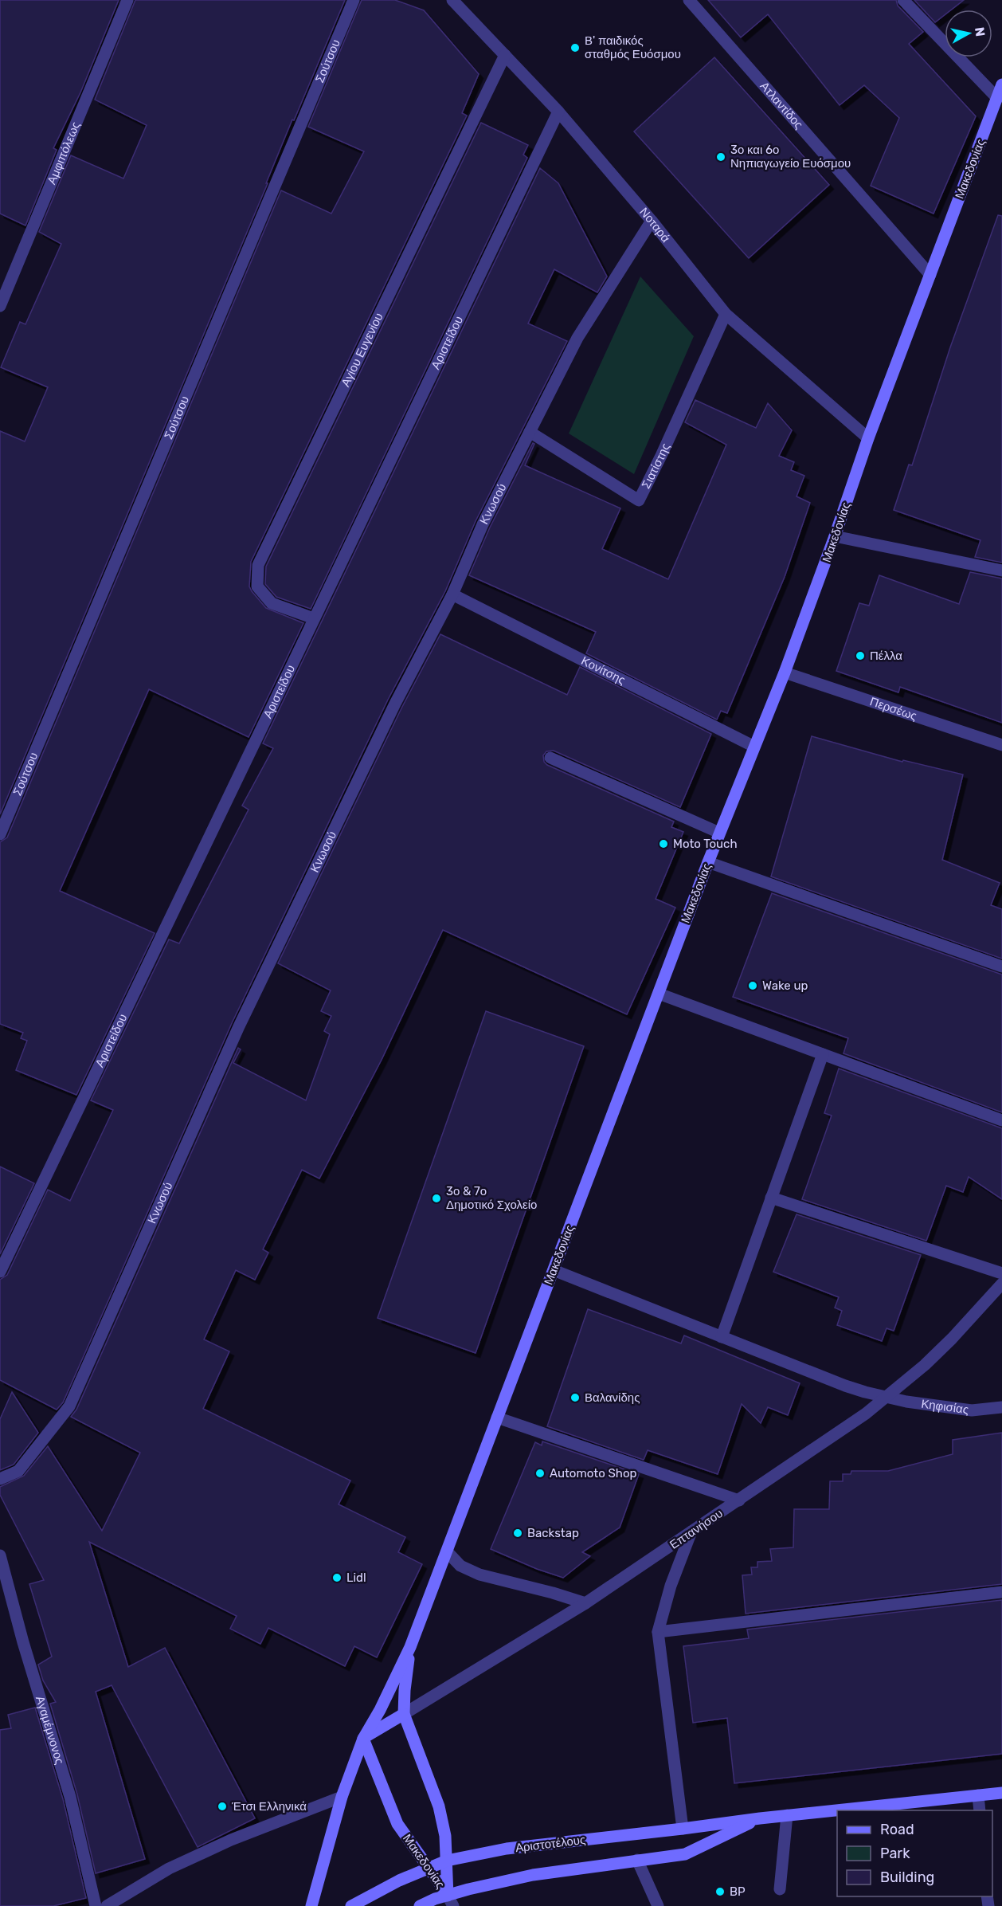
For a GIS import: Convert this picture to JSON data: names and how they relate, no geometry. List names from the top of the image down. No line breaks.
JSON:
{"streets":{"street":["Σούτσου","Ατλαντίδος","Αμφιπόλεως","Μακεδονίας","Νοταρά","Αριστείδου","Αγίου Ευγενίου","Σιατίστης","Κνωσού","Κονίτσης","Περσέως","Κηφισίας","Επτανήσου","Αγαμέμνονος","Αριστοτέλους"]},"crossings":[["Ατλαντίδος","Μακεδονίας"],["Μακεδονίας","Νοταρά"],["Μακεδονίας","Κονίτσης"],["Μακεδονίας","Περσέως"],["Μακεδονίας","Κηφισίας"],["Μακεδονίας","Επτανήσου"],["Μακεδονίας","Αριστοτέλους"],["Νοταρά","Αριστείδου"],["Νοταρά","Αγίου Ευγενίου"],["Νοταρά","Σιατίστης"],["Νοταρά","Κνωσού"],["Αριστείδου","Αγίου Ευγενίου"],["Σιατίστης","Κνωσού"],["Κνωσού","Κονίτσης"],["Κηφισίας","Επτανήσου"]],"places":["Β' παιδικός σταθμός Ευόσμου","3ο και 6ο Νηπιαγωγείο Ευόσμου","Πέλλα","Moto Touch","Wake up","3ο & 7ο Δημοτικό Σχολείο","Βαλανίδης","Automoto Shop","Backstap","Lidl","Έτσι Ελληνικά","BP"],"legend":["Road","Park","Building"],"north":"right"}
